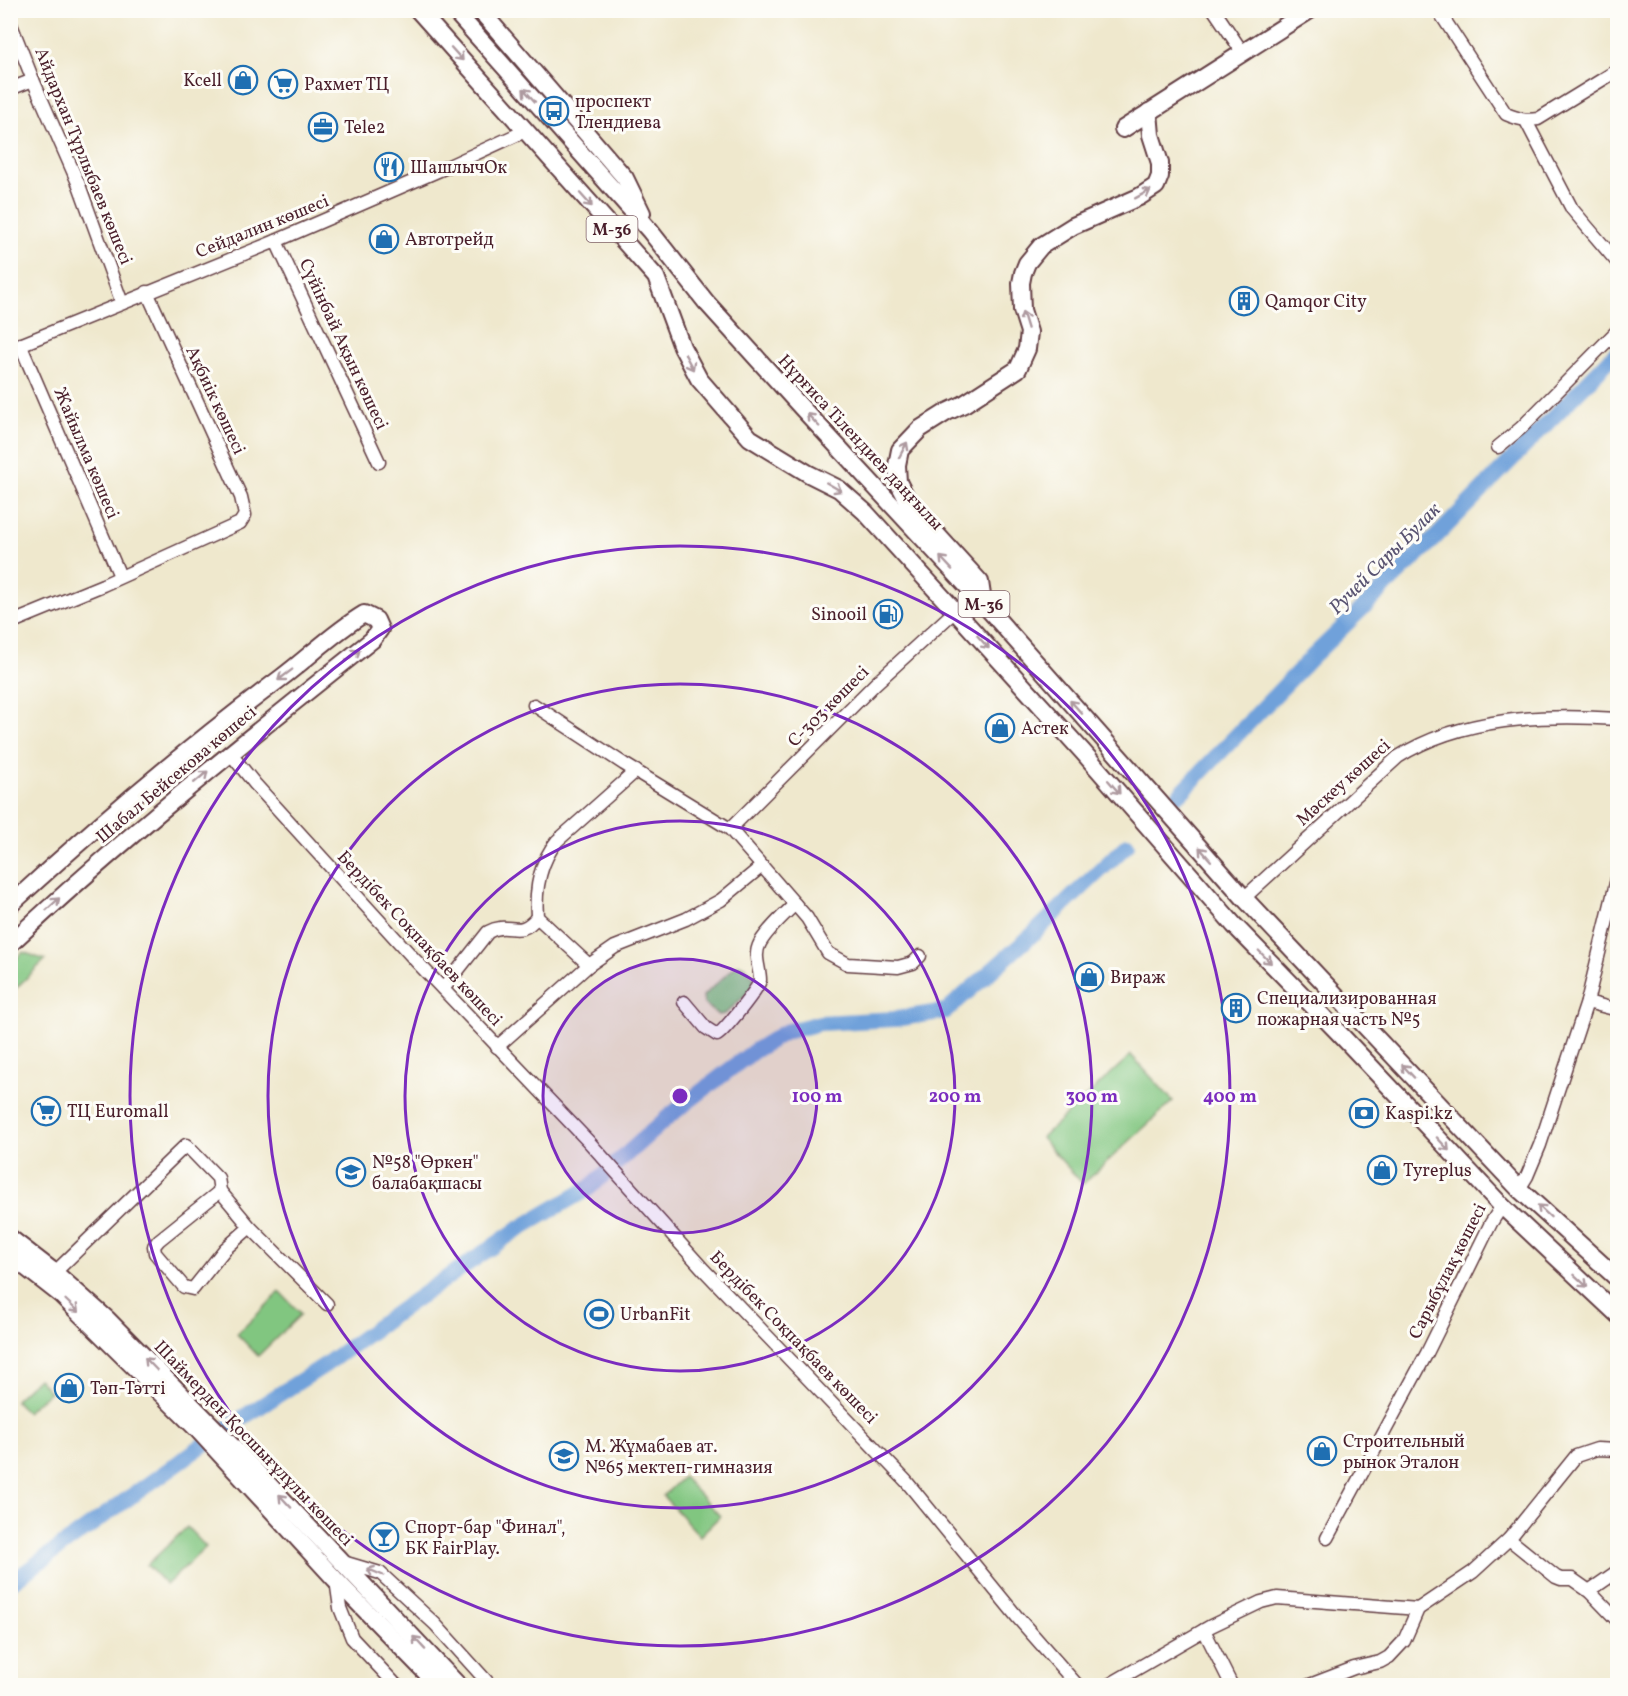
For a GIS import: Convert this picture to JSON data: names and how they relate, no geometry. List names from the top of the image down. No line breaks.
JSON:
{"streets":{"main road":["M-36","Нұрғиса Тілендиев даңғылы","Шабал Бейсекова көшесі","Мәскеу көшесі","Сарыбұлақ көшесі","Шаймерден Қосшығұлұлы көшесі"],"street":["Айдархан Тұрлыбаев көшесі","Сейдалин көшесі","Сүйінбай Ақын көшесі","Ақбиік көшесі","Жайылма көшесі","С-303 көшесі","Бердібек Соқпақбаев көшесі"]},"crossings":[["Айдархан Тұрлыбаев көшесі","Сейдалин көшесі"],["Сейдалин көшесі","M-36"],["Сейдалин көшесі","Сүйінбай Ақын көшесі"],["Сейдалин көшесі","Ақбиік көшесі"],["Сейдалин көшесі","Жайылма көшесі"],["M-36","Нұрғиса Тілендиев даңғылы"],["M-36","С-303 көшесі"],["M-36","Мәскеу көшесі"],["M-36","Сарыбұлақ көшесі"],["Ақбиік көшесі","Жайылма көшесі"],["Нұрғиса Тілендиев даңғылы","Мәскеу көшесі"],["Шабал Бейсекова көшесі","Бердібек Соқпақбаев көшесі"]],"water":["Ручей Сары Булак"],"places":{"shop":["Kcell","Автотрейд","Астек","Вираж","Tyreplus","Тәп-Тәтті","Строительный рынок Эталон"],"supermarket":["Рахмет ТЦ","ТЦ Euromall"],"bus stop":["проспект Тлендиева"],"office":["Tele2"],"restaurant":["ШашлычОк"],"building":["Qamqor City","Специализированная пожарная часть №5"],"fuel station":["Sinooil"],"bank":["Kaspi.kz"],"school or university":["№58 \"Өркен\" балабақшасы","М. Жұмабаев ат. №65 мектеп-гимназия"],"sports":["UrbanFit"],"bar":["Спорт-бар \"Финал\", БК FairPlay."]},"rings":["100 m","200 m","300 m","400 m"]}
